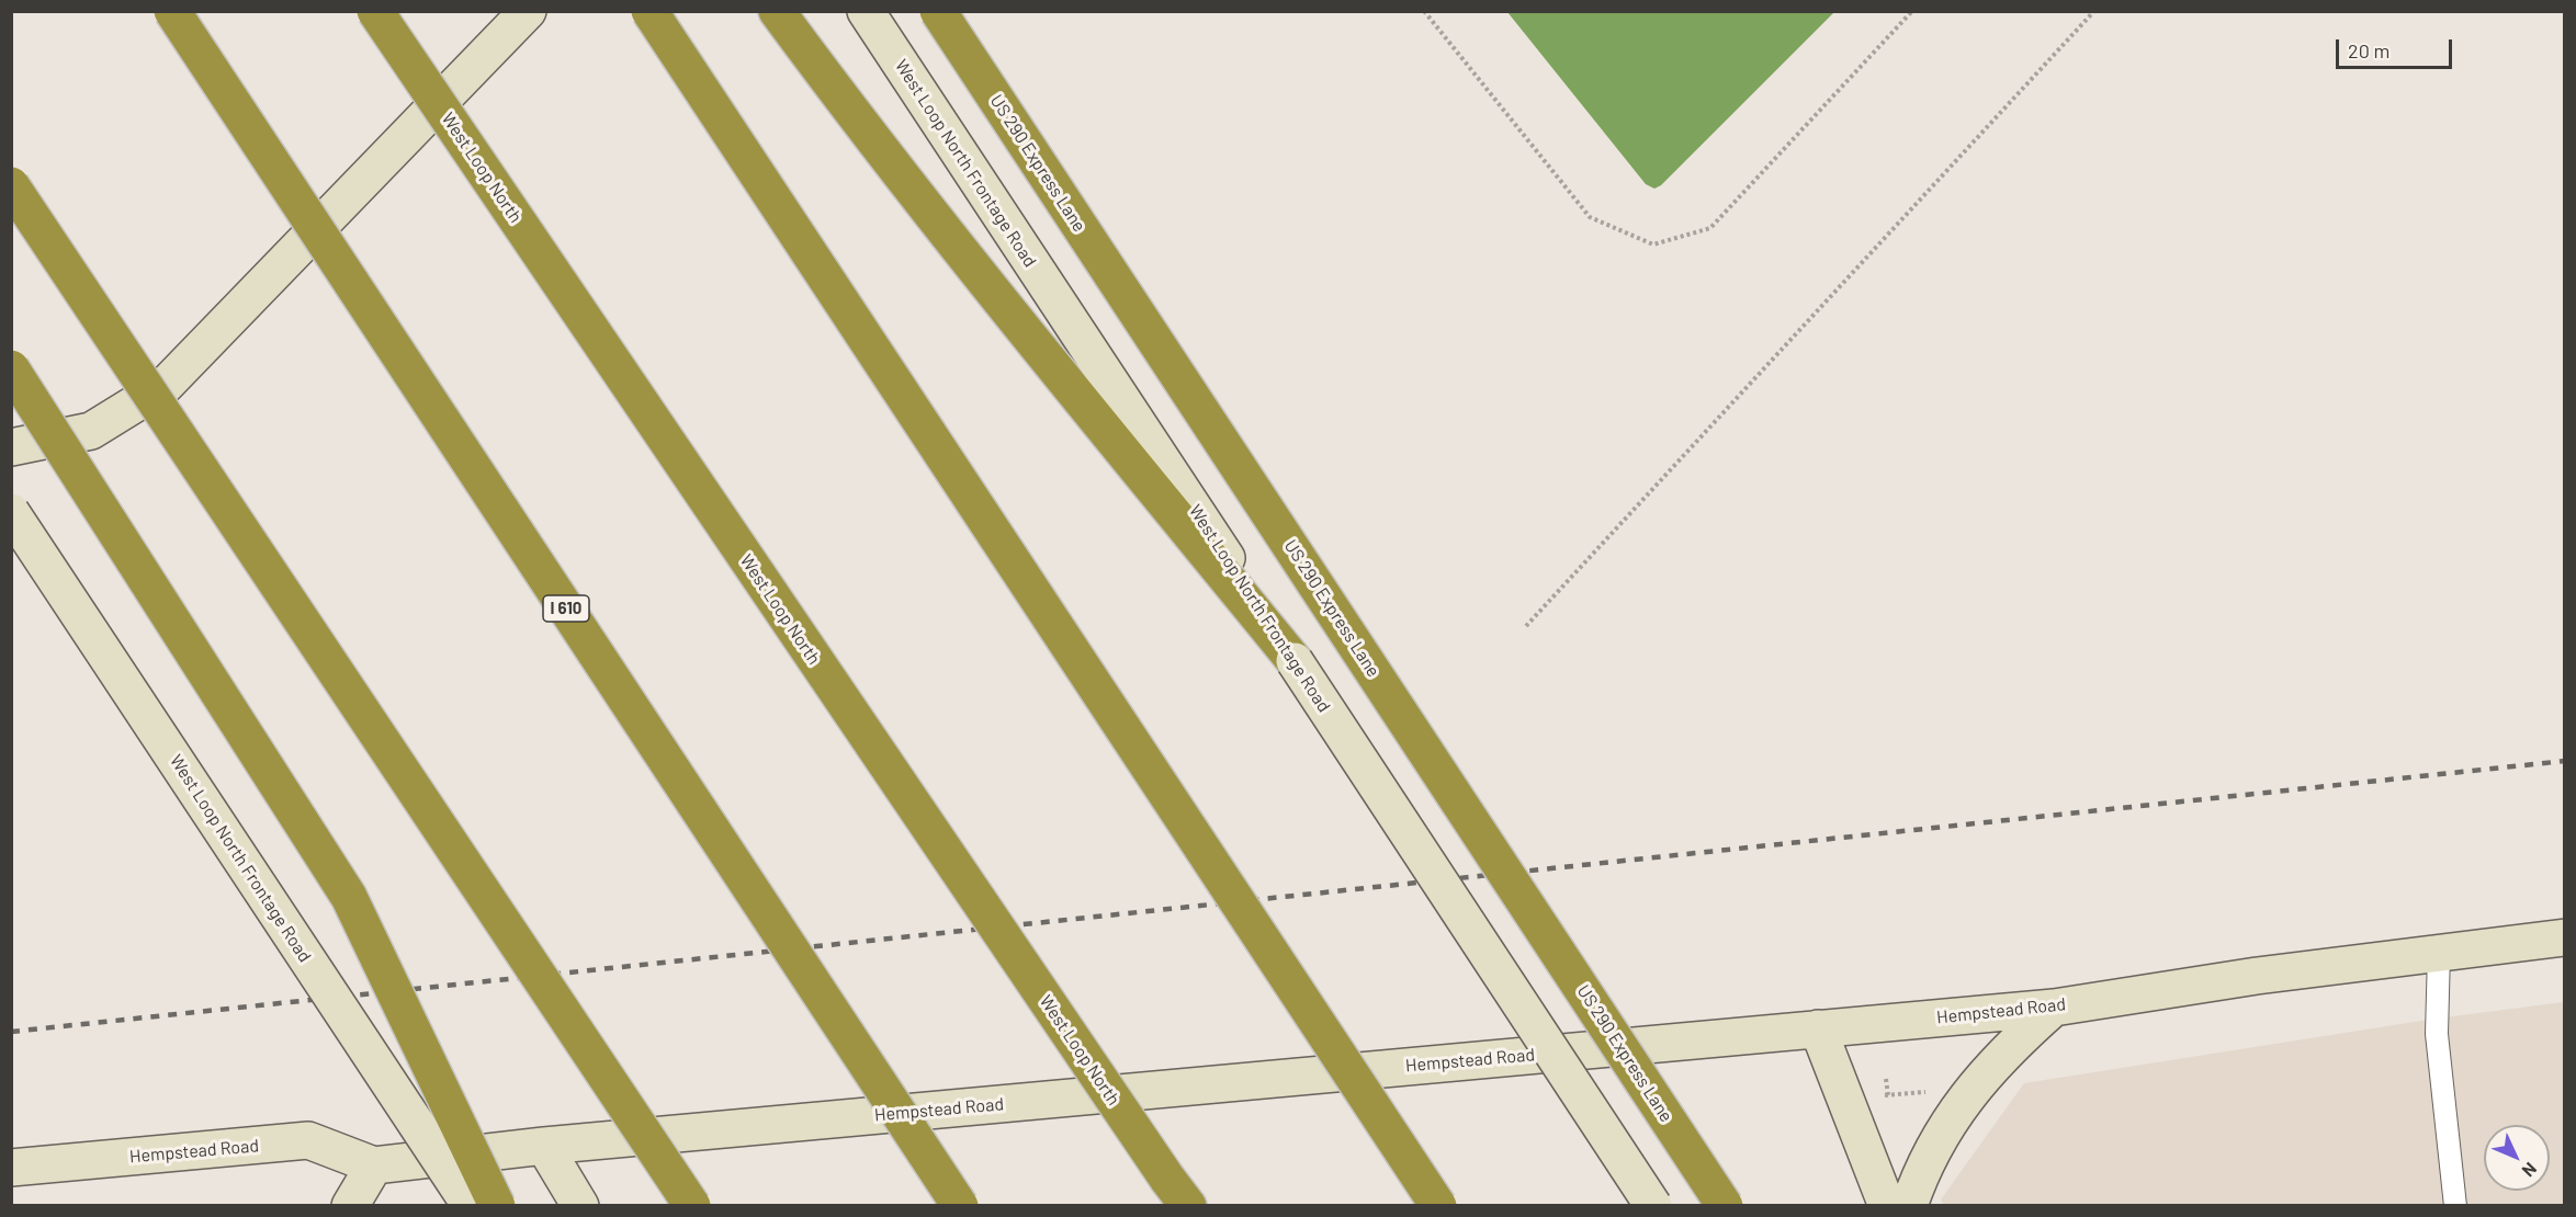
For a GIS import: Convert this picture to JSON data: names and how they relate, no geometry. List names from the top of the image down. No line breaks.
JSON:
{"streets":{"highway":["US 290 Express Lane","West Loop North","I 610"],"main road":["West Loop North Frontage Road","Hempstead Road"]},"scale_bar":"20 m","north":"bottom right"}
